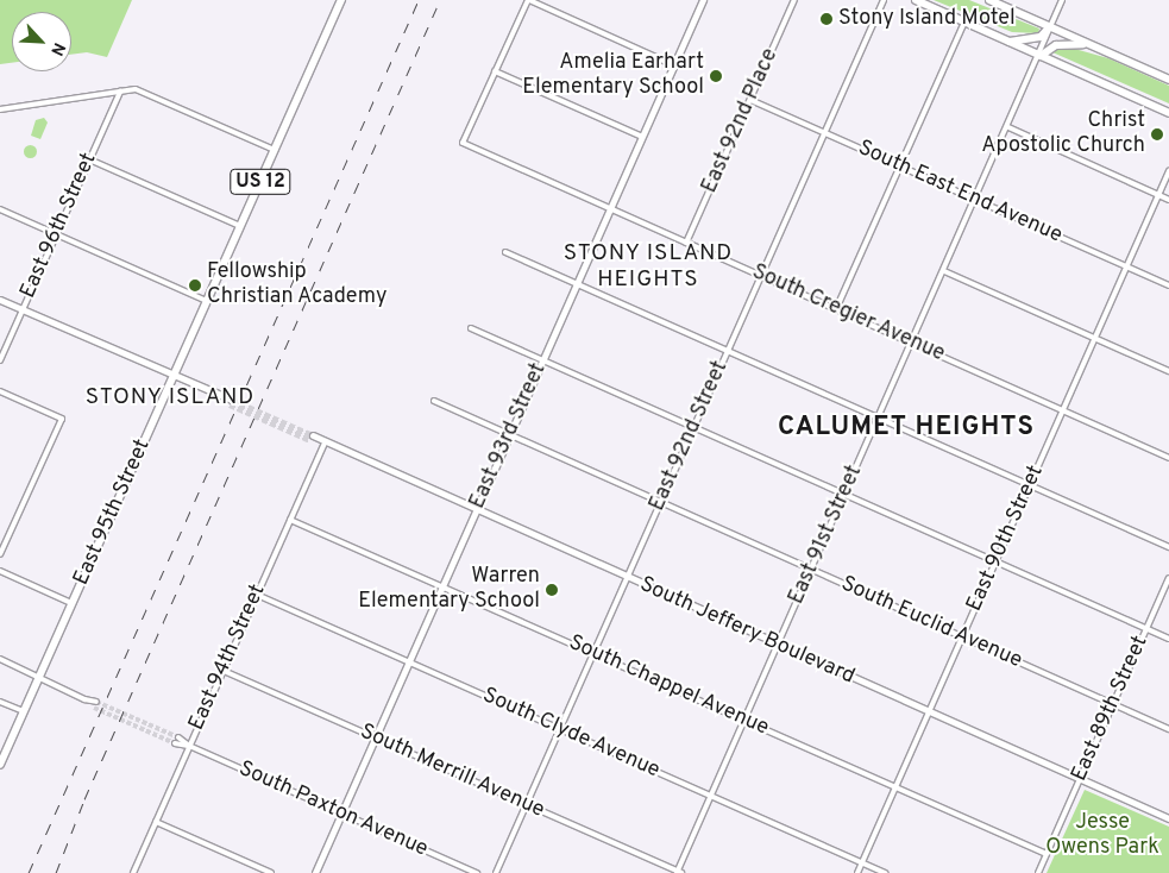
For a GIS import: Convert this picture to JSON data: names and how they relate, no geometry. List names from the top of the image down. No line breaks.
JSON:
{"streets":{"main road":["US 12","East 95th Street","South Jeffery Boulevard"],"street":["East 92nd Place","South East End Avenue","East 96th Street","South Cregier Avenue","East 93rd Street","East 92nd Street","East 91st Street","East 90th Street","South Euclid Avenue","East 94th Street","South Chappel Avenue","East 89th Street","South Clyde Avenue","South Merrill Avenue","South Paxton Avenue"]},"crossings":[["East 92nd Place","South East End Avenue"],["East 92nd Place","South Cregier Avenue"],["South East End Avenue","East 92nd Street"],["South East End Avenue","East 91st Street"],["South East End Avenue","East 90th Street"],["South Cregier Avenue","East 93rd Street"],["South Cregier Avenue","East 92nd Street"],["South Cregier Avenue","East 91st Street"],["South Cregier Avenue","East 90th Street"],["East 93rd Street","South Euclid Avenue"],["East 93rd Street","South Jeffery Boulevard"],["East 93rd Street","South Chappel Avenue"],["East 93rd Street","South Clyde Avenue"],["East 93rd Street","South Merrill Avenue"],["East 93rd Street","South Paxton Avenue"],["East 92nd Street","South Euclid Avenue"],["East 92nd Street","South Jeffery Boulevard"],["East 92nd Street","South Chappel Avenue"],["East 92nd Street","South Clyde Avenue"],["East 92nd Street","South Merrill Avenue"],["East 91st Street","South Euclid Avenue"],["East 91st Street","South Jeffery Boulevard"],["East 91st Street","South Chappel Avenue"],["East 91st Street","South Clyde Avenue"],["East 91st Street","South Merrill Avenue"],["East 90th Street","South Euclid Avenue"],["East 90th Street","South Jeffery Boulevard"],["East 90th Street","South Chappel Avenue"],["East 90th Street","South Clyde Avenue"],["South Euclid Avenue","East 89th Street"],["South Jeffery Boulevard","East 94th Street"],["South Jeffery Boulevard","East 89th Street"],["East 94th Street","South Chappel Avenue"],["East 94th Street","South Clyde Avenue"],["East 94th Street","South Merrill Avenue"],["East 94th Street","South Paxton Avenue"],["South Chappel Avenue","East 89th Street"]],"districts":["STONY ISLAND HEIGHTS","STONY ISLAND","CALUMET HEIGHTS"],"parks":["Jesse Owens Park"],"places":["Stony Island Motel","Amelia Earhart Elementary School","Christ Apostolic Church","Fellowship Christian Academy","Warren Elementary School"],"north":"bottom right"}
